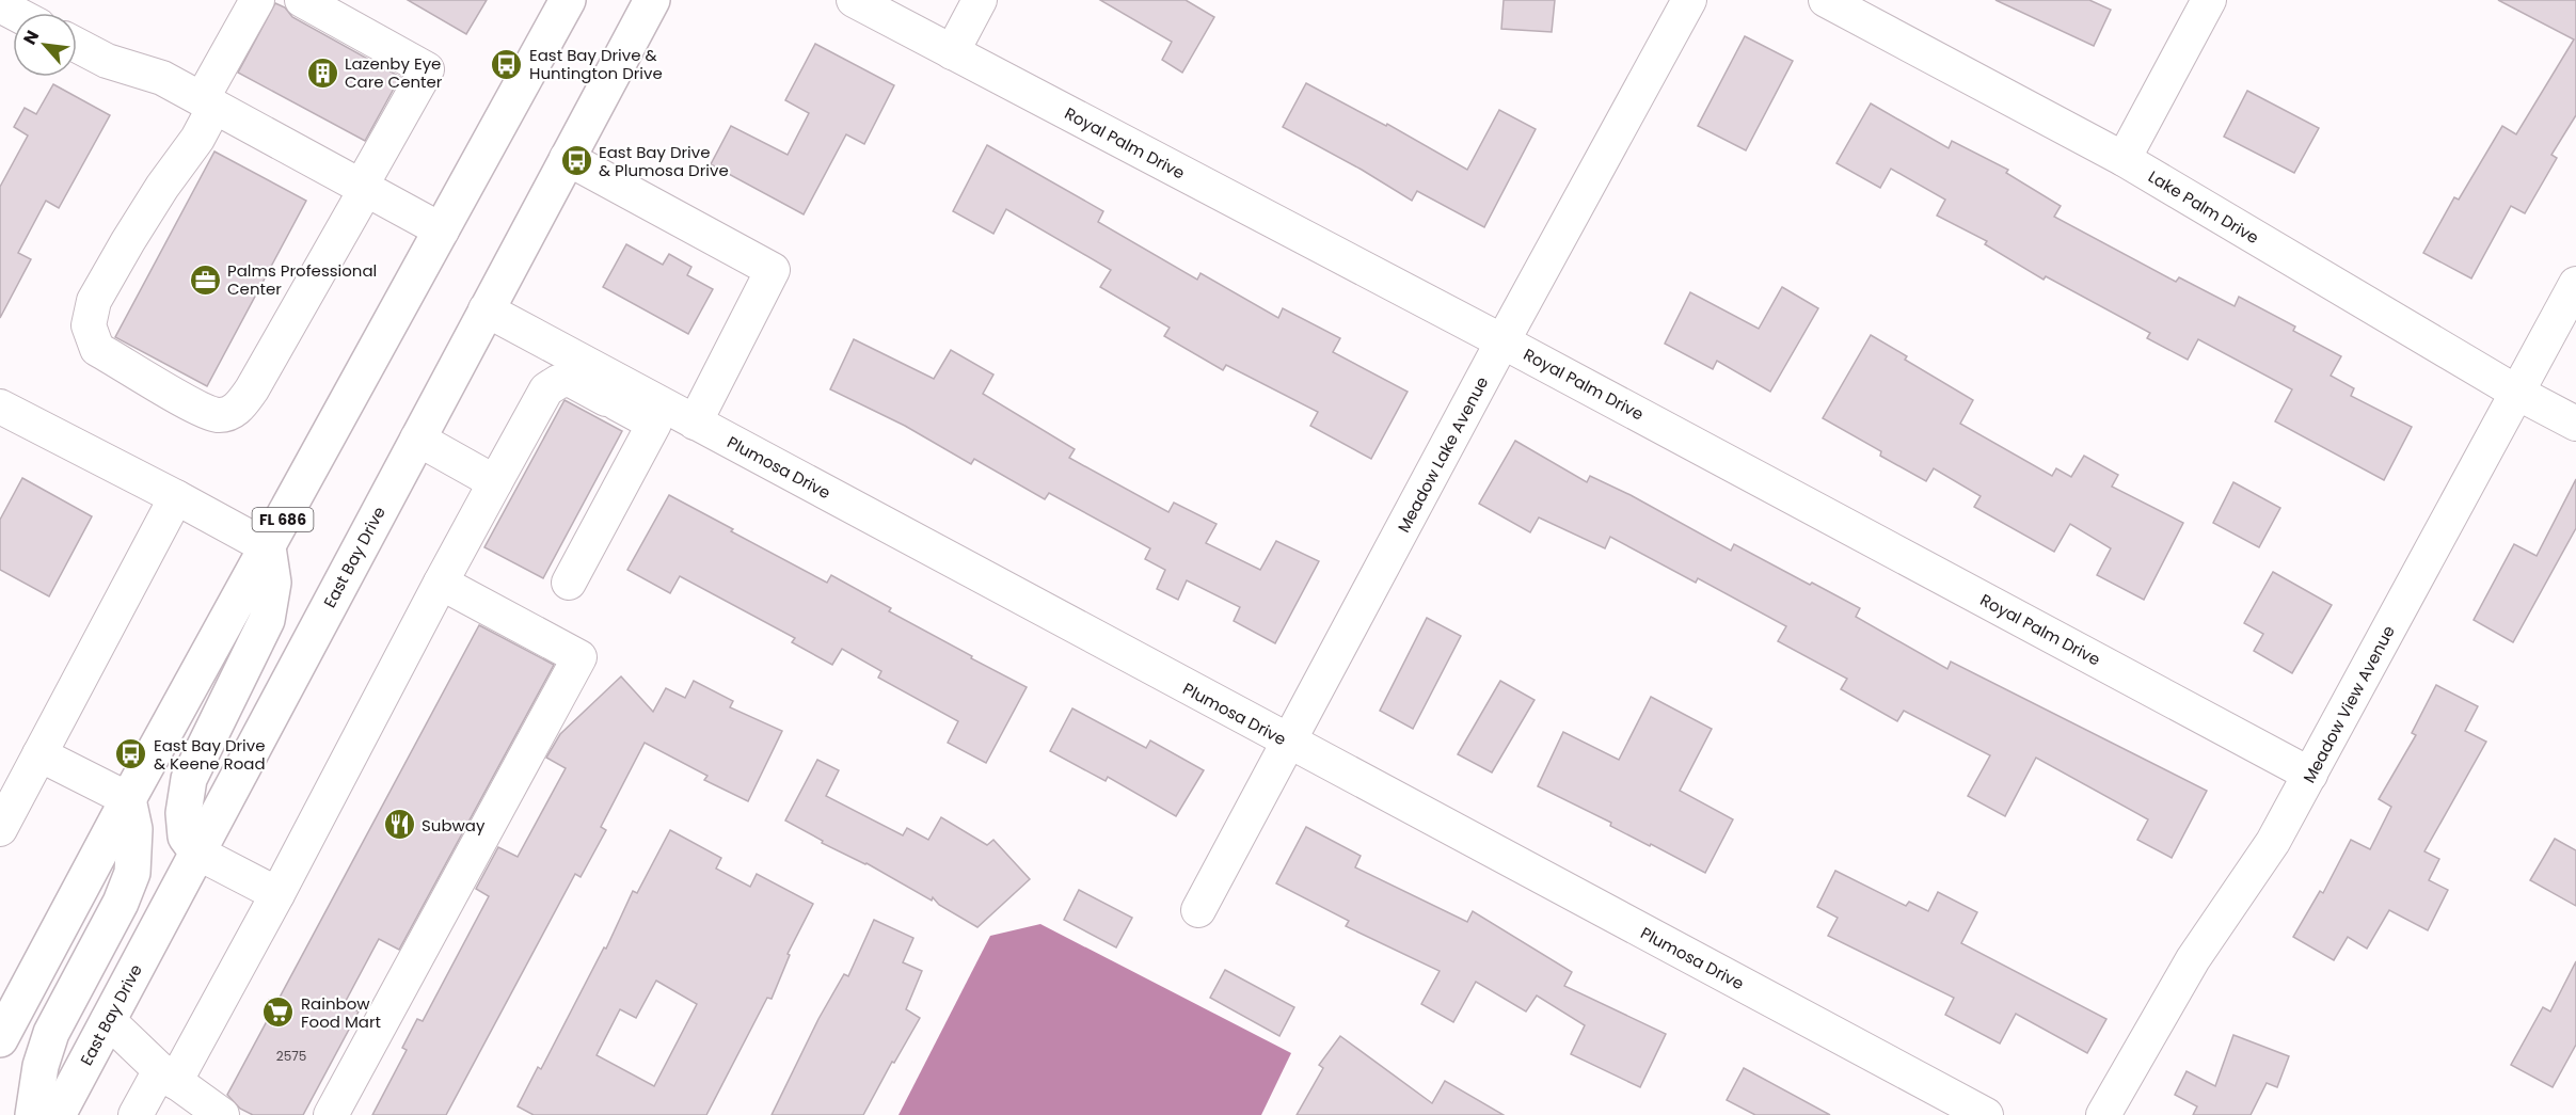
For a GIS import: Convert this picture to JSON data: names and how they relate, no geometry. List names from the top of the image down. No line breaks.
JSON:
{"streets":{"main road":["FL 686","East Bay Drive"],"street":["Royal Palm Drive","Lake Palm Drive","Meadow Lake Avenue","Plumosa Drive","Meadow View Avenue"]},"crossings":[["Royal Palm Drive","Meadow Lake Avenue"],["Royal Palm Drive","Meadow View Avenue"],["Lake Palm Drive","Meadow View Avenue"],["Meadow Lake Avenue","Plumosa Drive"],["Plumosa Drive","East Bay Drive"]],"places":{"bus stop":["East Bay Drive & Huntington Drive","East Bay Drive & Plumosa Drive","East Bay Drive & Keene Road"],"building":["Lazenby Eye Care Center"],"office":["Palms Professional Center"],"restaurant":["Subway"],"supermarket":["Rainbow Food Mart"]},"house_numbers":["2575"],"north":"top left"}
